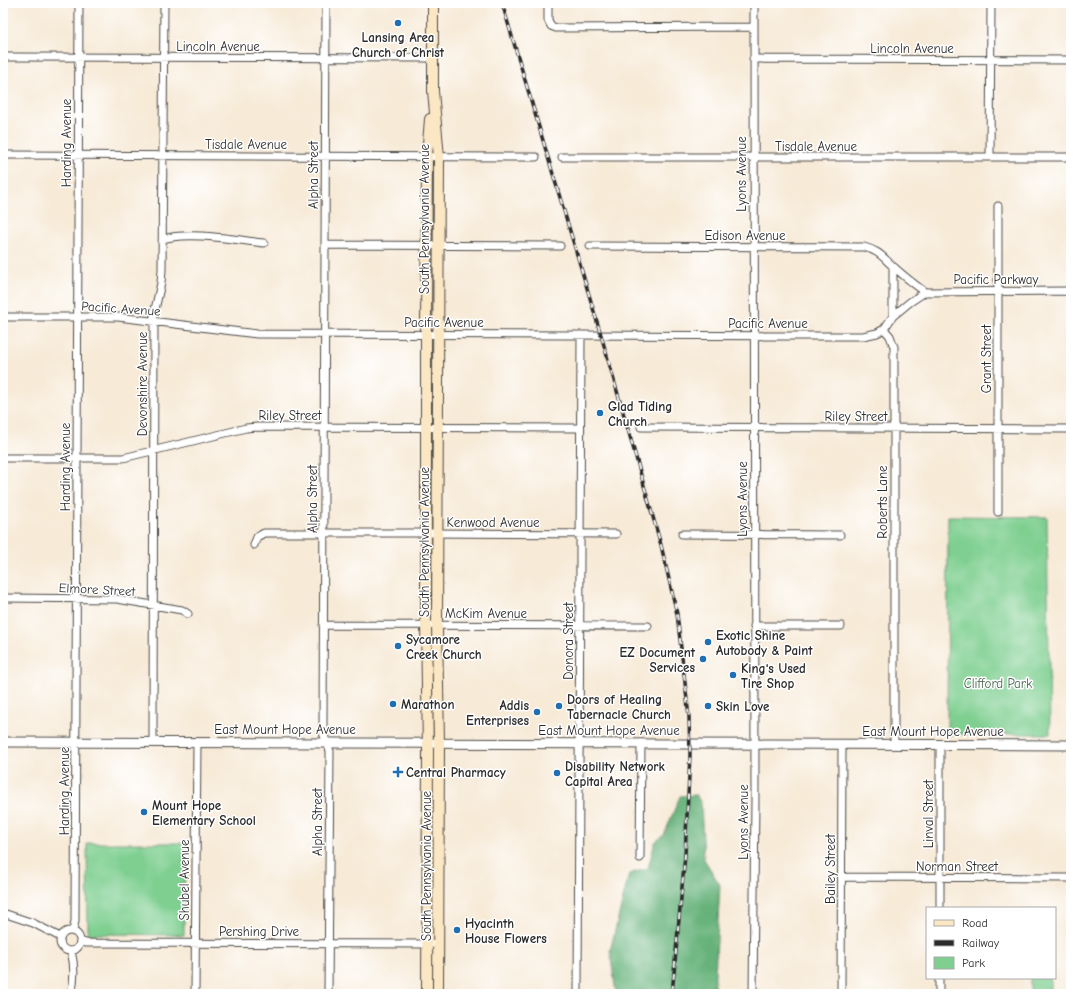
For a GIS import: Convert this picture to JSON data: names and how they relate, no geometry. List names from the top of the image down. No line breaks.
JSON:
{"streets":{"main road":["South Pennsylvania Avenue"],"street":["Lincoln Avenue","Harding Avenue","Tisdale Avenue","Lyons Avenue","Alpha Street","Edison Avenue","Pacific Parkway","Pacific Avenue","Grant Street","Devonshire Avenue","Riley Street","Roberts Lane","Kenwood Avenue","Elmore Street","McKim Avenue","Donora Street","East Mount Hope Avenue","Linval Street","Norman Street","Bailey Street","Shubel Avenue","Pershing Drive"]},"crossings":[["Lincoln Avenue","Harding Avenue"],["Lincoln Avenue","Lyons Avenue"],["Lincoln Avenue","Alpha Street"],["Lincoln Avenue","South Pennsylvania Avenue"],["Lincoln Avenue","Devonshire Avenue"],["Harding Avenue","Tisdale Avenue"],["Harding Avenue","Pacific Avenue"],["Harding Avenue","Riley Street"],["Harding Avenue","Elmore Street"],["Harding Avenue","East Mount Hope Avenue"],["Harding Avenue","Pershing Drive"],["Tisdale Avenue","Lyons Avenue"],["Tisdale Avenue","Alpha Street"],["Tisdale Avenue","South Pennsylvania Avenue"],["Tisdale Avenue","Devonshire Avenue"],["Lyons Avenue","Edison Avenue"],["Lyons Avenue","Pacific Avenue"],["Lyons Avenue","Riley Street"],["Lyons Avenue","East Mount Hope Avenue"],["Alpha Street","Pacific Avenue"],["Alpha Street","Riley Street"],["Alpha Street","Kenwood Avenue"],["Alpha Street","McKim Avenue"],["Alpha Street","East Mount Hope Avenue"],["Alpha Street","Pershing Drive"],["South Pennsylvania Avenue","Pacific Avenue"],["South Pennsylvania Avenue","Riley Street"],["South Pennsylvania Avenue","Kenwood Avenue"],["South Pennsylvania Avenue","McKim Avenue"],["South Pennsylvania Avenue","East Mount Hope Avenue"],["South Pennsylvania Avenue","Pershing Drive"],["Pacific Parkway","Grant Street"],["Pacific Avenue","Devonshire Avenue"],["Pacific Avenue","Roberts Lane"],["Pacific Avenue","Donora Street"],["Grant Street","Riley Street"],["Devonshire Avenue","Riley Street"],["Devonshire Avenue","Elmore Street"],["Devonshire Avenue","East Mount Hope Avenue"],["Riley Street","Roberts Lane"],["Riley Street","Donora Street"],["Roberts Lane","East Mount Hope Avenue"],["Kenwood Avenue","Donora Street"],["McKim Avenue","Donora Street"],["Donora Street","East Mount Hope Avenue"],["East Mount Hope Avenue","Linval Street"],["East Mount Hope Avenue","Bailey Street"],["East Mount Hope Avenue","Shubel Avenue"],["Linval Street","Norman Street"],["Norman Street","Bailey Street"],["Shubel Avenue","Pershing Drive"]],"parks":["Clifford Park"],"places":{"other":["Lansing Area Church of Christ","Glad Tiding Church","Exotic Shine Autobody & Paint","Sycamore Creek Church","EZ Document Services","King's Used Tire Shop","Marathon","Doors of Healing Tabernacle Church","Skin Love","Addis Enterprises","Disability Network Capital Area","Mount Hope Elementary School","Hyacinth House Flowers"],"health":["Central Pharmacy"]},"legend":["Road","Railway","Park"]}
